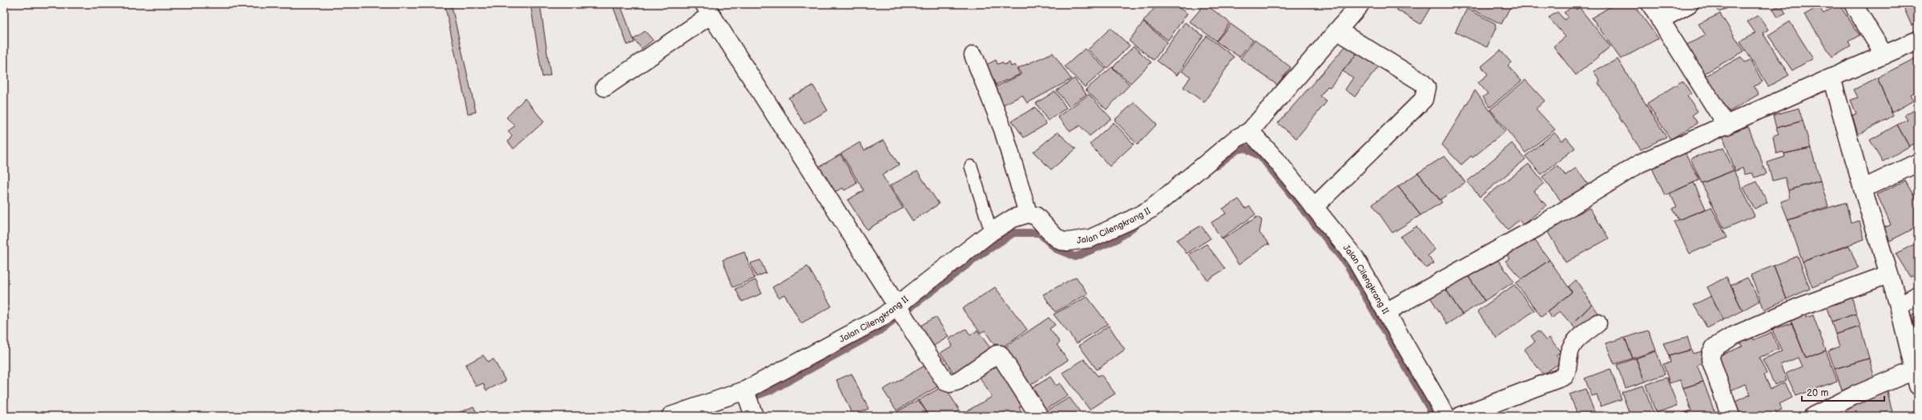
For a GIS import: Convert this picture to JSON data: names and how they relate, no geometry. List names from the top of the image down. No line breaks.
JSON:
{"streets":{"street":["Jalan Cilengkrang II"]},"scale_bar":"20 m"}
